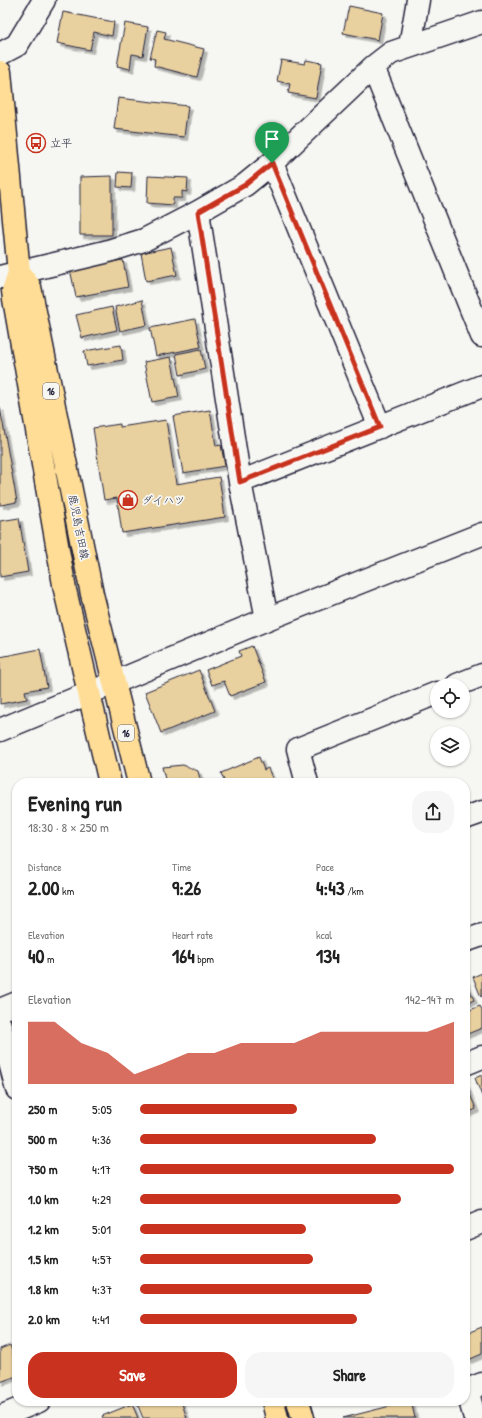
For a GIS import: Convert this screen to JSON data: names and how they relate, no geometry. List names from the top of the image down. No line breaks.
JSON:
{"streets":{"main road":["16","鹿児島吉田線"]},"places":{"bus stop":["立平"],"shop":["ダイハツ"]},"page":{"heading":["Evening run","18:30 · 8 × 250 m"],"stats":[["Distance","2.00 km"],["Time","9:26"],["Pace","4:43 /km"],["Elevation","40 m"],["Heart rate","164 bpm"],["kcal","134"]],"chart":["Elevation","142–147 m"],"list":[{"name":"250 m","note":"5:05"},{"name":"500 m","note":"4:36"},{"name":"750 m","note":"4:17"},{"name":"1.0 km","note":"4:29"},{"name":"1.2 km","note":"5:01"},{"name":"1.5 km","note":"4:57"},{"name":"1.8 km","note":"4:37"},{"name":"2.0 km","note":"4:41"}],"buttons":["Save","Share"]}}
